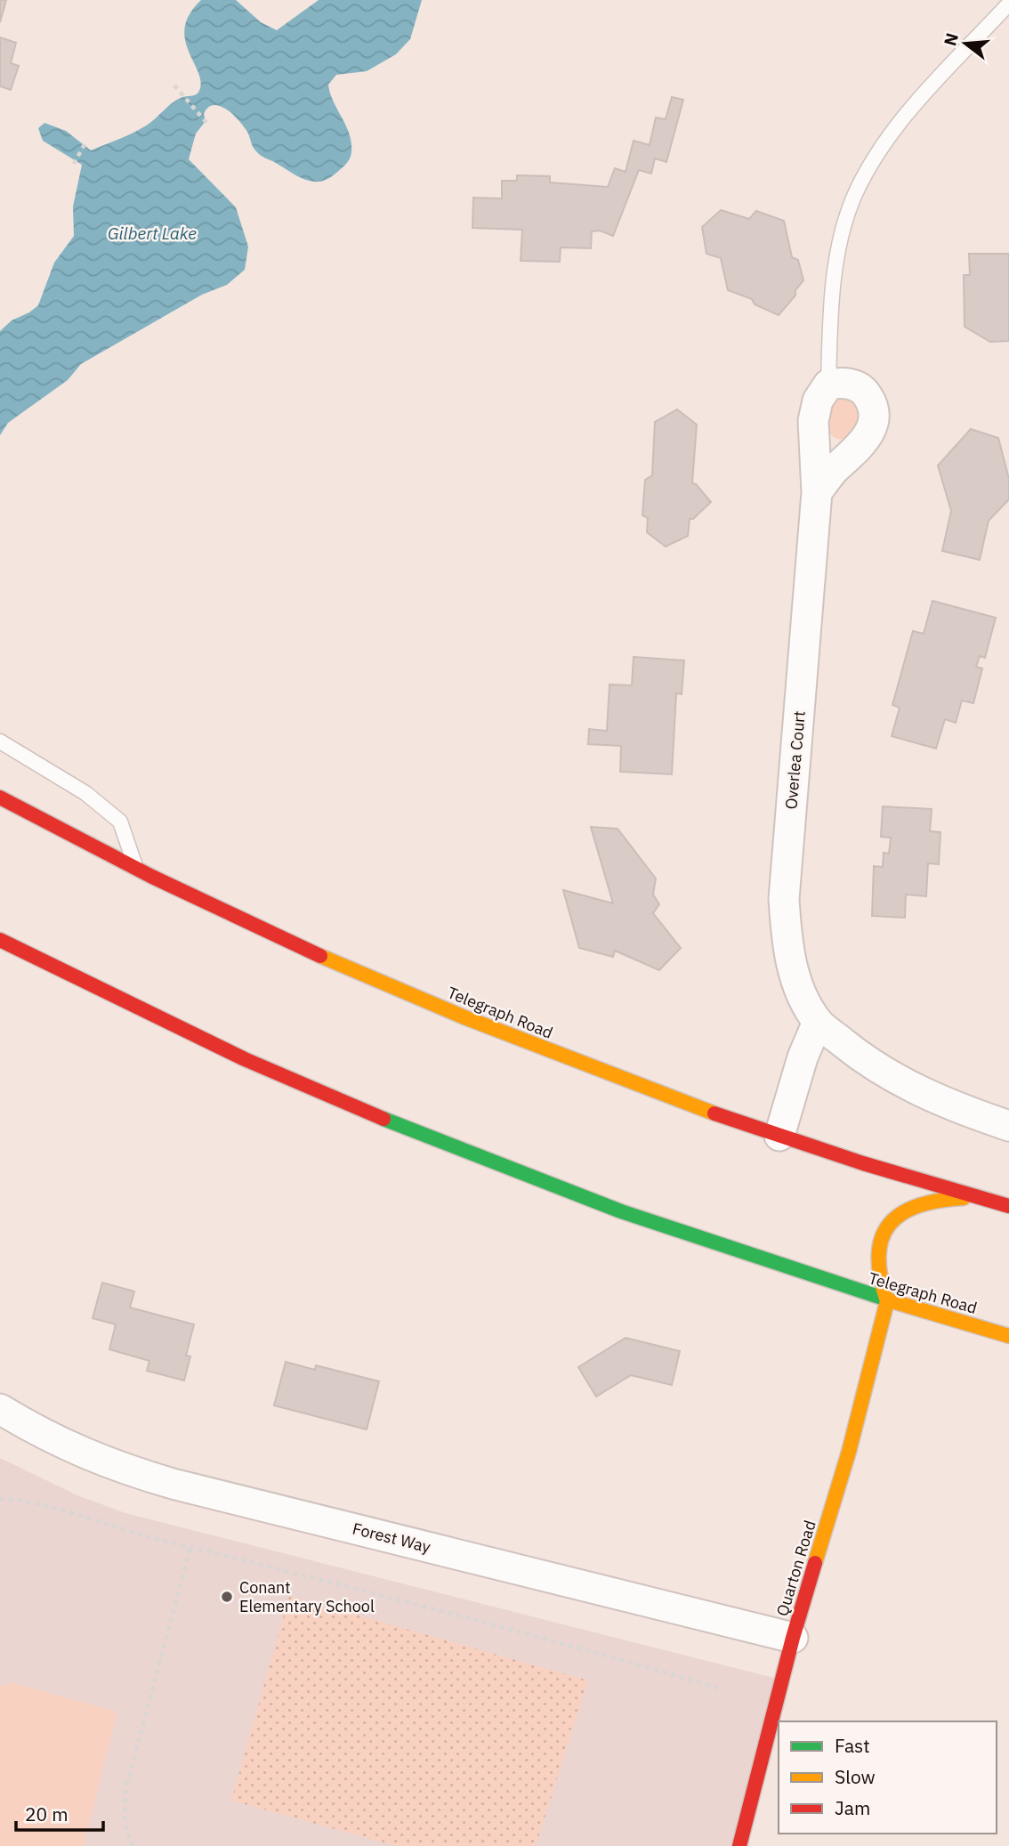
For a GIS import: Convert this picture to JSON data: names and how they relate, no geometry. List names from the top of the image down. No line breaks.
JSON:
{"streets":{"main road":["Telegraph Road","Quarton Road"],"street":["Overlea Court","Forest Way"]},"crossings":[["Telegraph Road","Quarton Road"],["Forest Way","Quarton Road"]],"water":["Gilbert Lake"],"places":["Conant Elementary School"],"legend":["Fast","Slow","Jam"],"scale_bar":"20 m","north":"left"}
